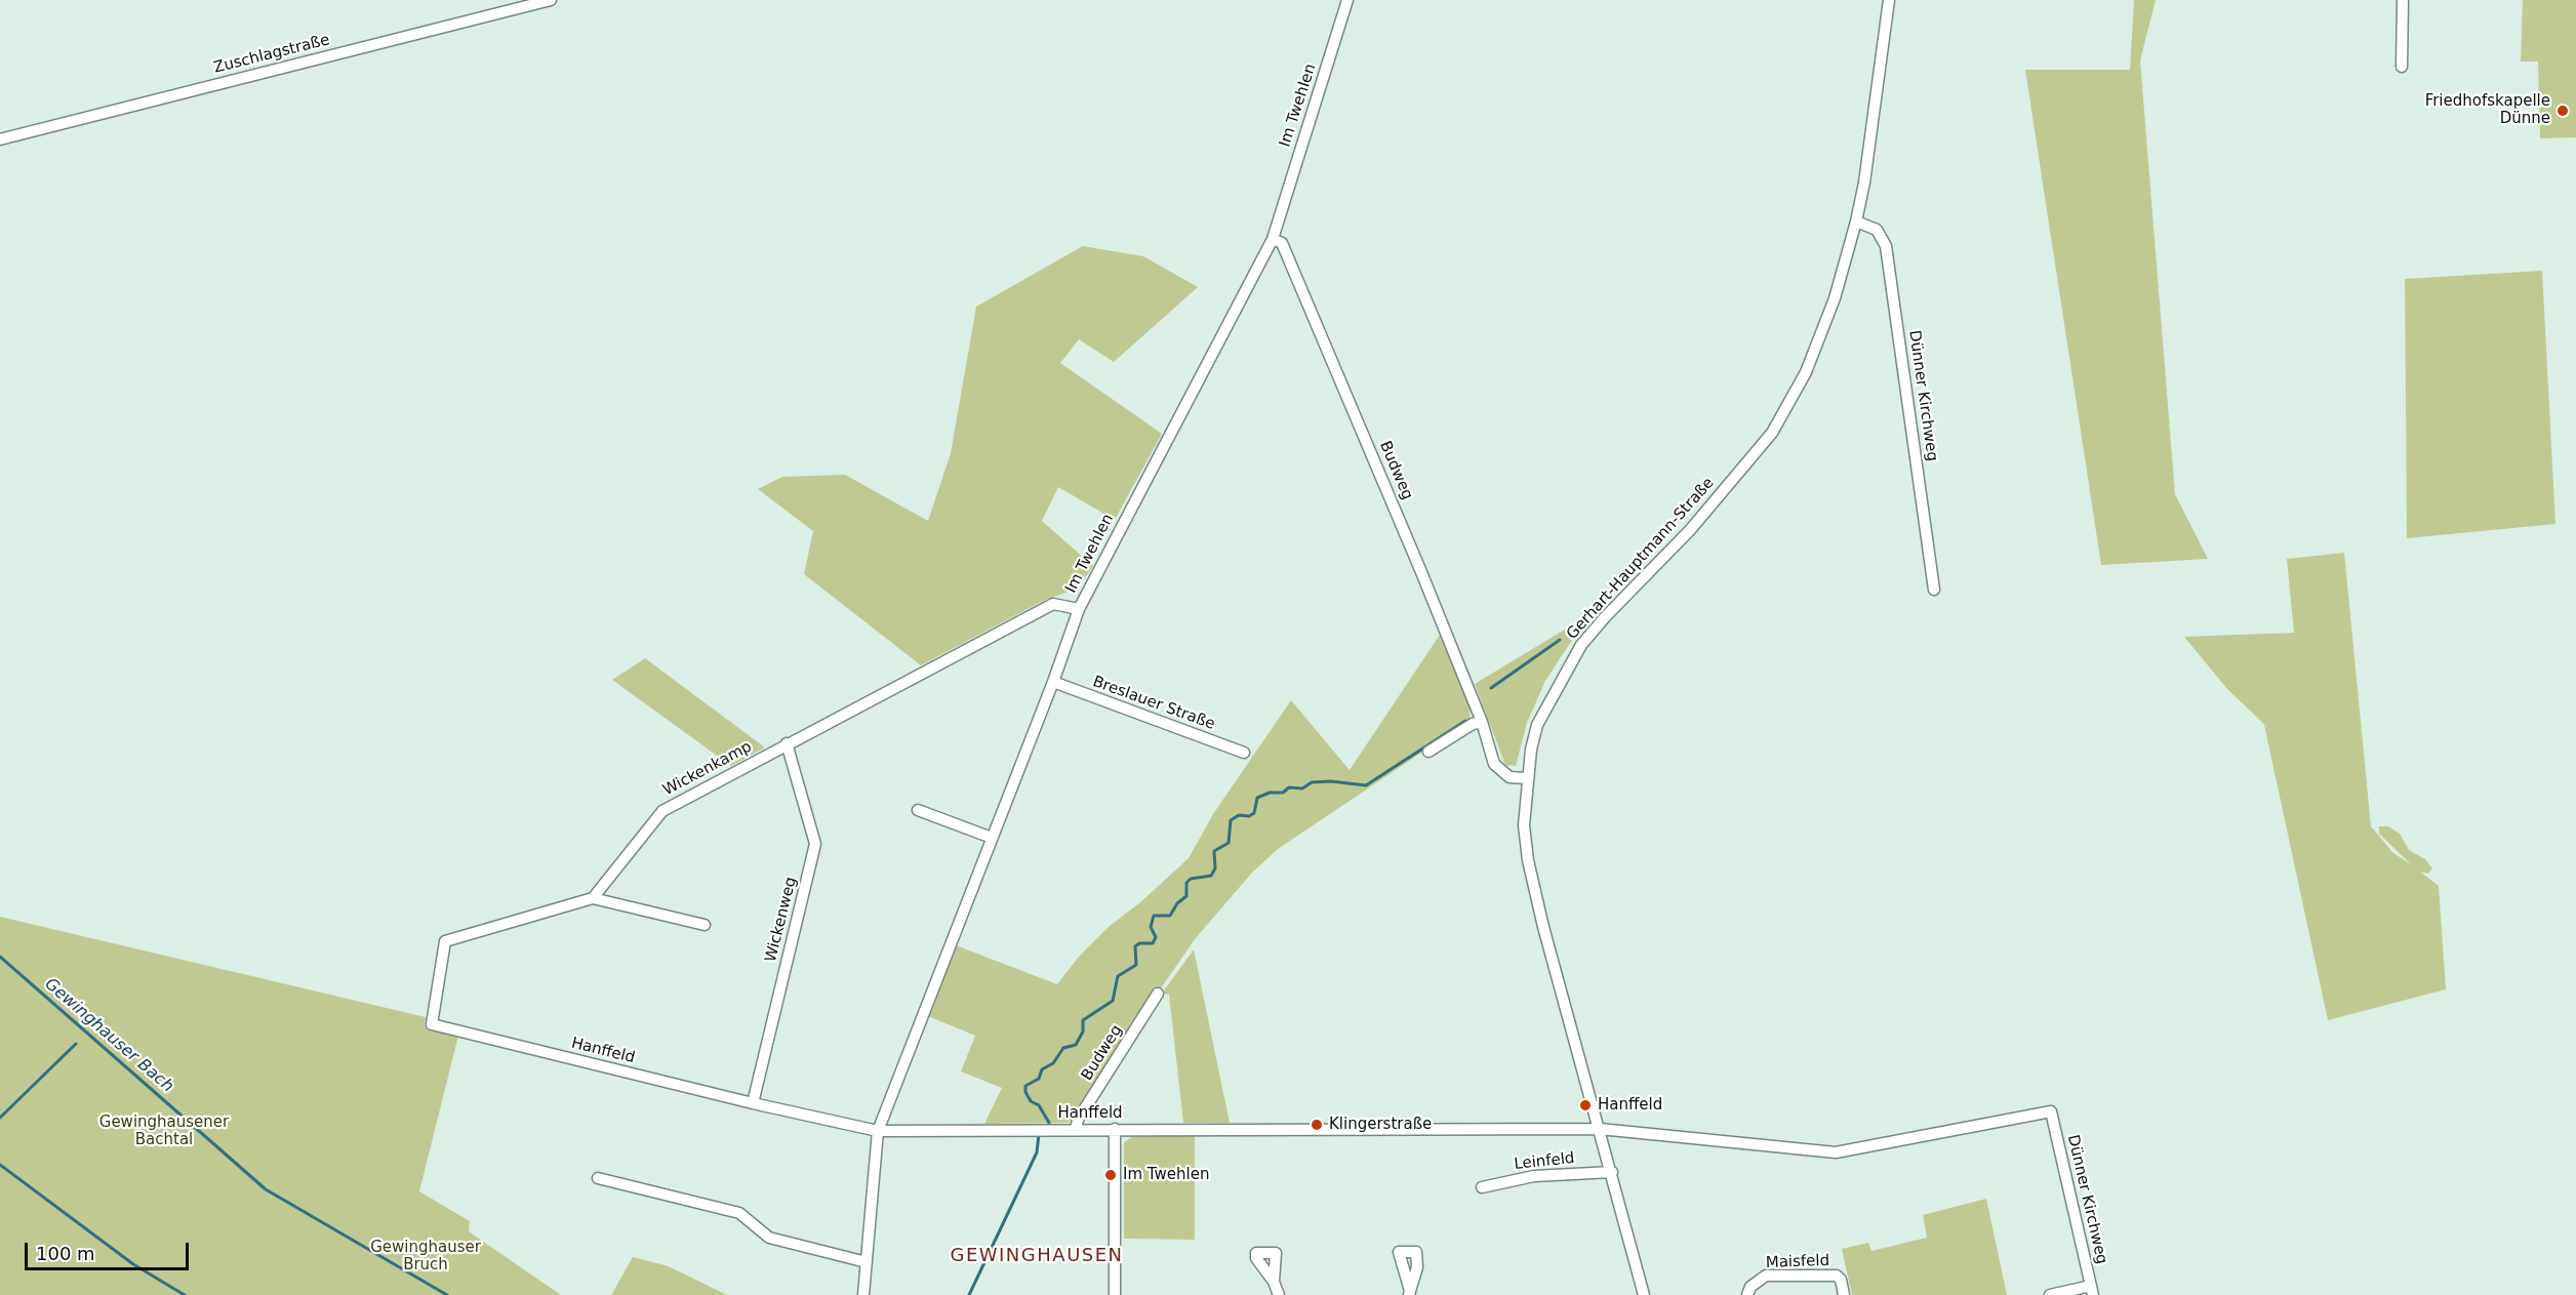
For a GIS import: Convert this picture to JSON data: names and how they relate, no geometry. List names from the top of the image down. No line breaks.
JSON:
{"streets":{"street":["Zuschlagstraße","Im Twehlen","Dünner Kirchweg","Budweg","Gerhart-Hauptmann-Straße","Breslauer Straße","Wickenkamp","Wickenweg","Hanffeld","Leinfeld","Maisfeld"]},"crossings":[["Im Twehlen","Budweg"],["Im Twehlen","Breslauer Straße"],["Im Twehlen","Wickenkamp"],["Im Twehlen","Hanffeld"],["Dünner Kirchweg","Gerhart-Hauptmann-Straße"],["Dünner Kirchweg","Hanffeld"],["Budweg","Gerhart-Hauptmann-Straße"],["Budweg","Hanffeld"],["Gerhart-Hauptmann-Straße","Hanffeld"],["Gerhart-Hauptmann-Straße","Leinfeld"],["Wickenkamp","Wickenweg"],["Wickenkamp","Hanffeld"],["Wickenweg","Hanffeld"]],"districts":["GEWINGHAUSEN"],"water":["Gewinghauser Bach"],"parks":["Gewinghausener Bachtal","Gewinghauser Bruch"],"places":["Friedhofskapelle Dünne","Hanffeld","Klingerstraße","Im Twehlen"],"scale_bar":"100 m"}
